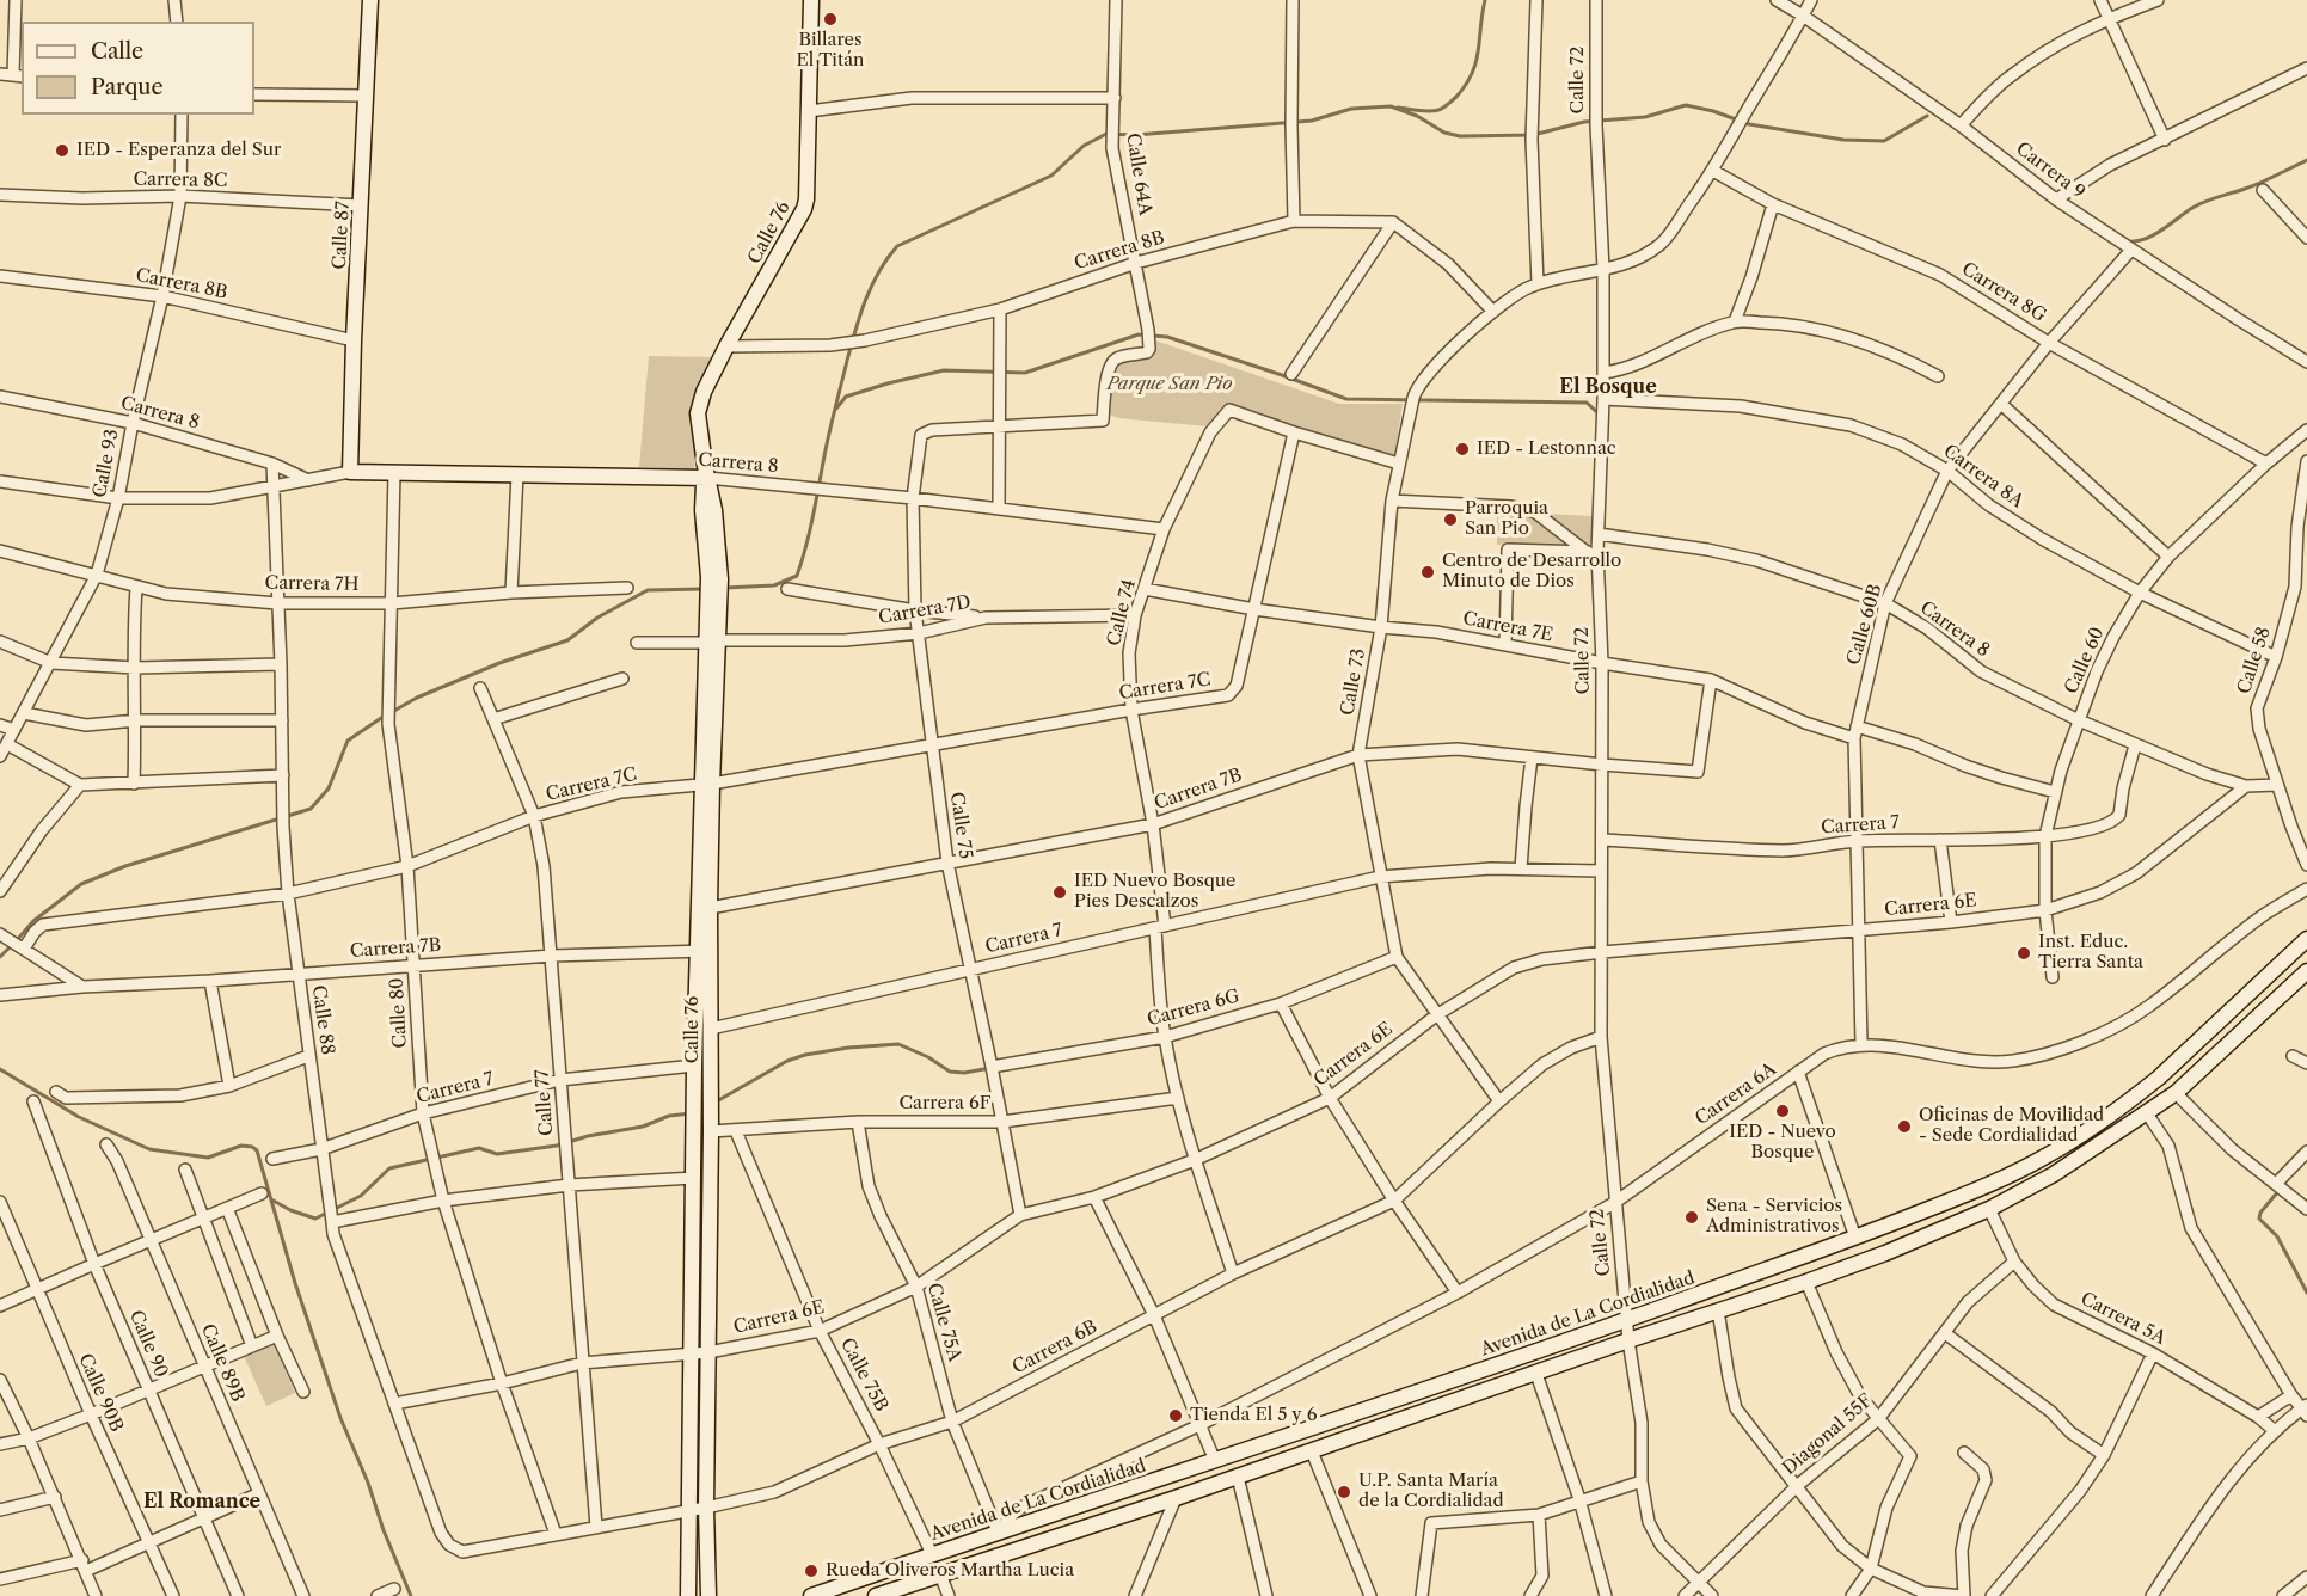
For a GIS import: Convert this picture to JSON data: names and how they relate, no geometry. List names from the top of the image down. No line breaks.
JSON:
{"streets":{"street":["Calle 72","Carrera 9","Calle 64A","Carrera 8C","Calle 76","Calle 87","Carrera 8B","Carrera 8G","Carrera 8","Calle 93","Carrera 8A","Carrera 7H","Carrera 7D","Calle 74","Calle 60B","Carrera 7E","Calle 60","Calle 58","Calle 73","Carrera 7C","Carrera 7B","Calle 75","Carrera 7","Carrera 6E","Carrera 6G","Calle 80","Calle 88","Carrera 6A","Calle 77","Carrera 6F","Avenida de La Cordialidad","Carrera 5A","Calle 75A","Calle 90","Carrera 6B","Calle 89B","Calle 75B","Calle 90B","Diagonal 55F"]},"crossings":[["Calle 72","Carrera 8"],["Calle 72","Carrera 8A"],["Calle 72","Carrera 7E"],["Calle 72","Carrera 7B"],["Calle 72","Carrera 7"],["Calle 72","Carrera 6E"],["Calle 72","Carrera 6A"],["Calle 72","Avenida de La Cordialidad"],["Calle 72","Carrera 6B"],["Calle 72","Diagonal 55F"],["Carrera 9","Calle 60B"],["Calle 64A","Carrera 8B"],["Calle 64A","Calle 75"],["Carrera 8C","Calle 87"],["Carrera 8C","Calle 93"],["Calle 76","Carrera 8B"],["Calle 76","Carrera 8"],["Calle 76","Carrera 7D"],["Calle 76","Carrera 7C"],["Calle 76","Carrera 7B"],["Calle 76","Carrera 7"],["Calle 76","Carrera 6E"],["Calle 76","Carrera 6F"],["Calle 76","Carrera 6B"],["Calle 87","Carrera 8B"],["Calle 87","Carrera 8"],["Carrera 8B","Calle 93"],["Carrera 8G","Calle 60B"],["Carrera 8G","Calle 60"],["Carrera 8","Calle 93"],["Carrera 8","Calle 74"],["Carrera 8","Calle 60B"],["Carrera 8","Calle 60"],["Carrera 8","Calle 58"],["Carrera 8","Calle 75"],["Carrera 8","Carrera 7"],["Carrera 8","Carrera 6E"],["Carrera 8","Calle 80"],["Carrera 8","Calle 88"],["Calle 93","Carrera 7H"],["Carrera 8A","Calle 60B"],["Carrera 8A","Calle 60"],["Carrera 8A","Calle 58"],["Carrera 7H","Calle 80"],["Carrera 7H","Calle 88"],["Carrera 7D","Calle 74"],["Carrera 7D","Calle 75"],["Calle 74","Carrera 7E"],["Calle 74","Carrera 7C"],["Calle 74","Carrera 7B"],["Calle 74","Carrera 7"],["Calle 74","Carrera 6E"],["Calle 74","Carrera 6G"],["Calle 74","Carrera 6F"],["Calle 74","Carrera 6B"],["Calle 60B","Carrera 7E"],["Calle 60B","Carrera 7"],["Calle 60B","Carrera 6E"],["Calle 60B","Carrera 6A"],["Carrera 7E","Calle 60"],["Carrera 7E","Calle 73"],["Carrera 7E","Carrera 7C"],["Carrera 7E","Carrera 7B"],["Calle 60","Carrera 7"],["Calle 60","Carrera 6E"],["Calle 73","Carrera 7B"],["Calle 73","Carrera 7"],["Calle 73","Carrera 6E"],["Calle 73","Carrera 6G"],["Calle 73","Carrera 6B"],["Carrera 7C","Calle 75"],["Carrera 7C","Calle 80"],["Carrera 7C","Calle 88"],["Carrera 7C","Calle 77"],["Carrera 7B","Calle 75"],["Carrera 7B","Calle 80"],["Carrera 7B","Calle 88"],["Carrera 7B","Calle 77"],["Calle 75","Carrera 7"],["Calle 75","Carrera 6E"],["Calle 75","Carrera 6G"],["Calle 75","Carrera 6F"],["Carrera 7","Calle 80"],["Carrera 7","Calle 88"],["Carrera 7","Calle 77"],["Carrera 6E","Calle 80"],["Carrera 6E","Calle 88"],["Carrera 6E","Calle 77"],["Carrera 6E","Calle 75A"],["Carrera 6E","Calle 75B"],["Calle 80","Carrera 6B"],["Calle 88","Carrera 6B"],["Carrera 6A","Avenida de La Cordialidad"],["Carrera 6A","Calle 75A"],["Calle 77","Carrera 6B"],["Carrera 6F","Calle 75A"],["Carrera 6F","Calle 75B"],["Avenida de La Cordialidad","Calle 75A"],["Avenida de La Cordialidad","Calle 75B"],["Carrera 5A","Diagonal 55F"],["Calle 75A","Carrera 6B"],["Carrera 6B","Calle 75B"]],"districts":["El Bosque","El Romance"],"parks":["Parque San Pio"],"places":["Billares El Titán","IED - Esperanza del Sur","IED - Lestonnac","Parroquia San Pio","Centro de Desarrollo Minuto de Dios","IED Nuevo Bosque Pies Descalzos","Inst. Educ. Tierra Santa","IED - Nuevo Bosque","Oficinas de Movilidad - Sede Cordialidad","Sena - Servicios Administrativos","Tienda El 5 y 6","U.P. Santa María de la Cordialidad","Rueda Oliveros Martha Lucia"],"legend":["Calle","Parque"]}
